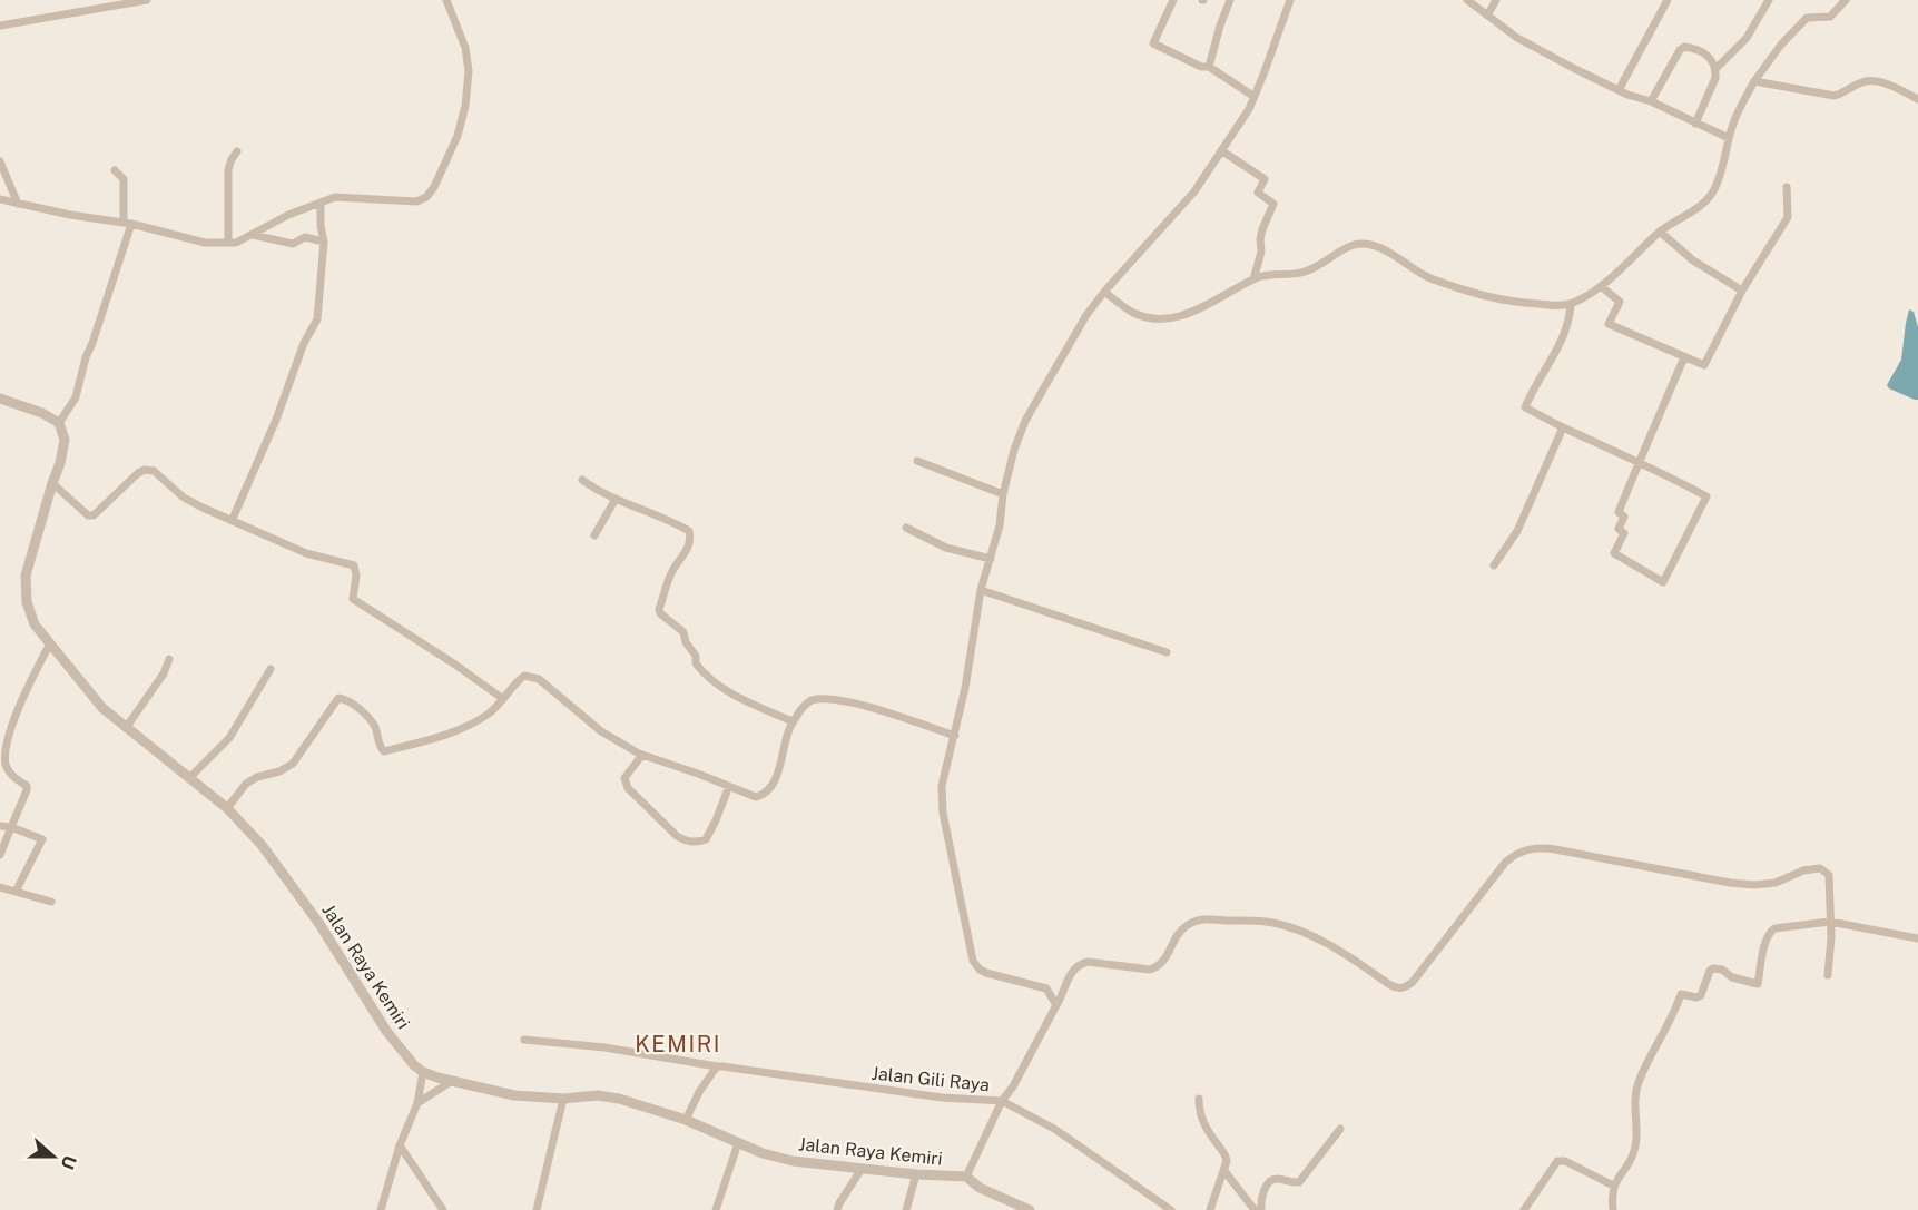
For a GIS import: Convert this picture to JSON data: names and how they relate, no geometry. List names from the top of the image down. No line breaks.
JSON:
{"streets":{"street":["Jalan Raya Kemiri","Jalan Gili Raya"]},"districts":["KEMIRI"],"north":"right"}
